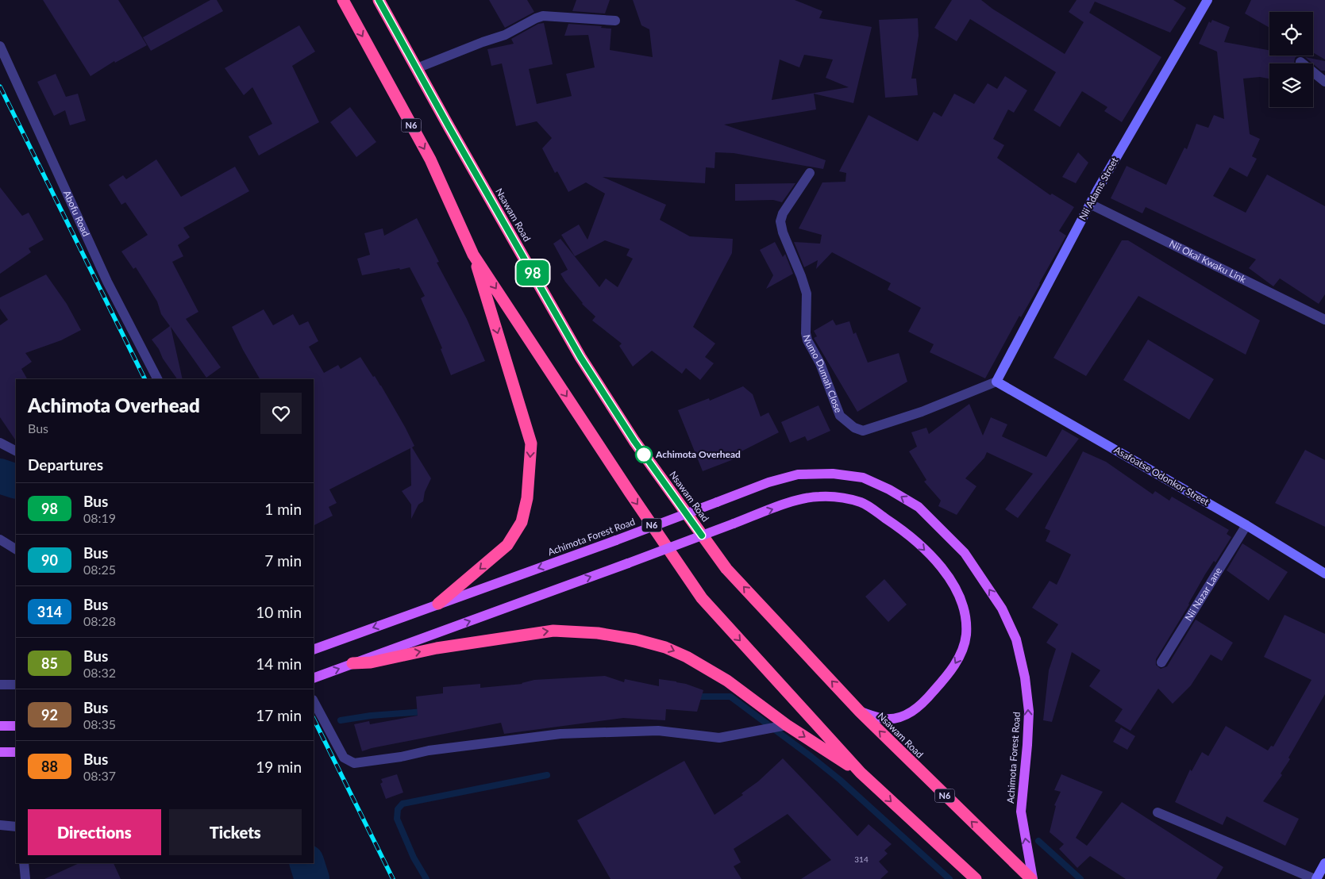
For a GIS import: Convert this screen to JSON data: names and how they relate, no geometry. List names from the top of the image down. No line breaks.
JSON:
{"streets":{"highway":["N6","Nsawam Road"],"main road":["Achimota Forest Road"],"street":["Nii Adams Street","Abofu Road","Nii Okai Kwaku Link","Numo Dumah Close","Asafoatse Odonkor Street","Nii Nazar Lane"]},"crossings":[["Nii Adams Street","Nii Okai Kwaku Link"],["Nii Adams Street","Numo Dumah Close"],["Nii Adams Street","Asafoatse Odonkor Street"],["Nsawam Road","Achimota Forest Road"],["Numo Dumah Close","Asafoatse Odonkor Street"],["Asafoatse Odonkor Street","Nii Nazar Lane"]],"places":["Achimota Overhead"],"lines":["bus line 98"],"house_numbers":["314"],"page":{"on_map":"98","heading":[["Achimota Overhead","Bus"],"Departures"],"list":[{"mark":"98","name":"Bus","note":"08:19","value":"1 min"},{"mark":"90","name":"Bus","note":"08:25","value":"7 min"},{"mark":"314","name":"Bus","note":"08:28","value":"10 min"},{"mark":"85","name":"Bus","note":"08:32","value":"14 min"},{"mark":"92","name":"Bus","note":"08:35","value":"17 min"},{"mark":"88","name":"Bus","note":"08:37","value":"19 min"}],"buttons":["Directions","Tickets"]}}
